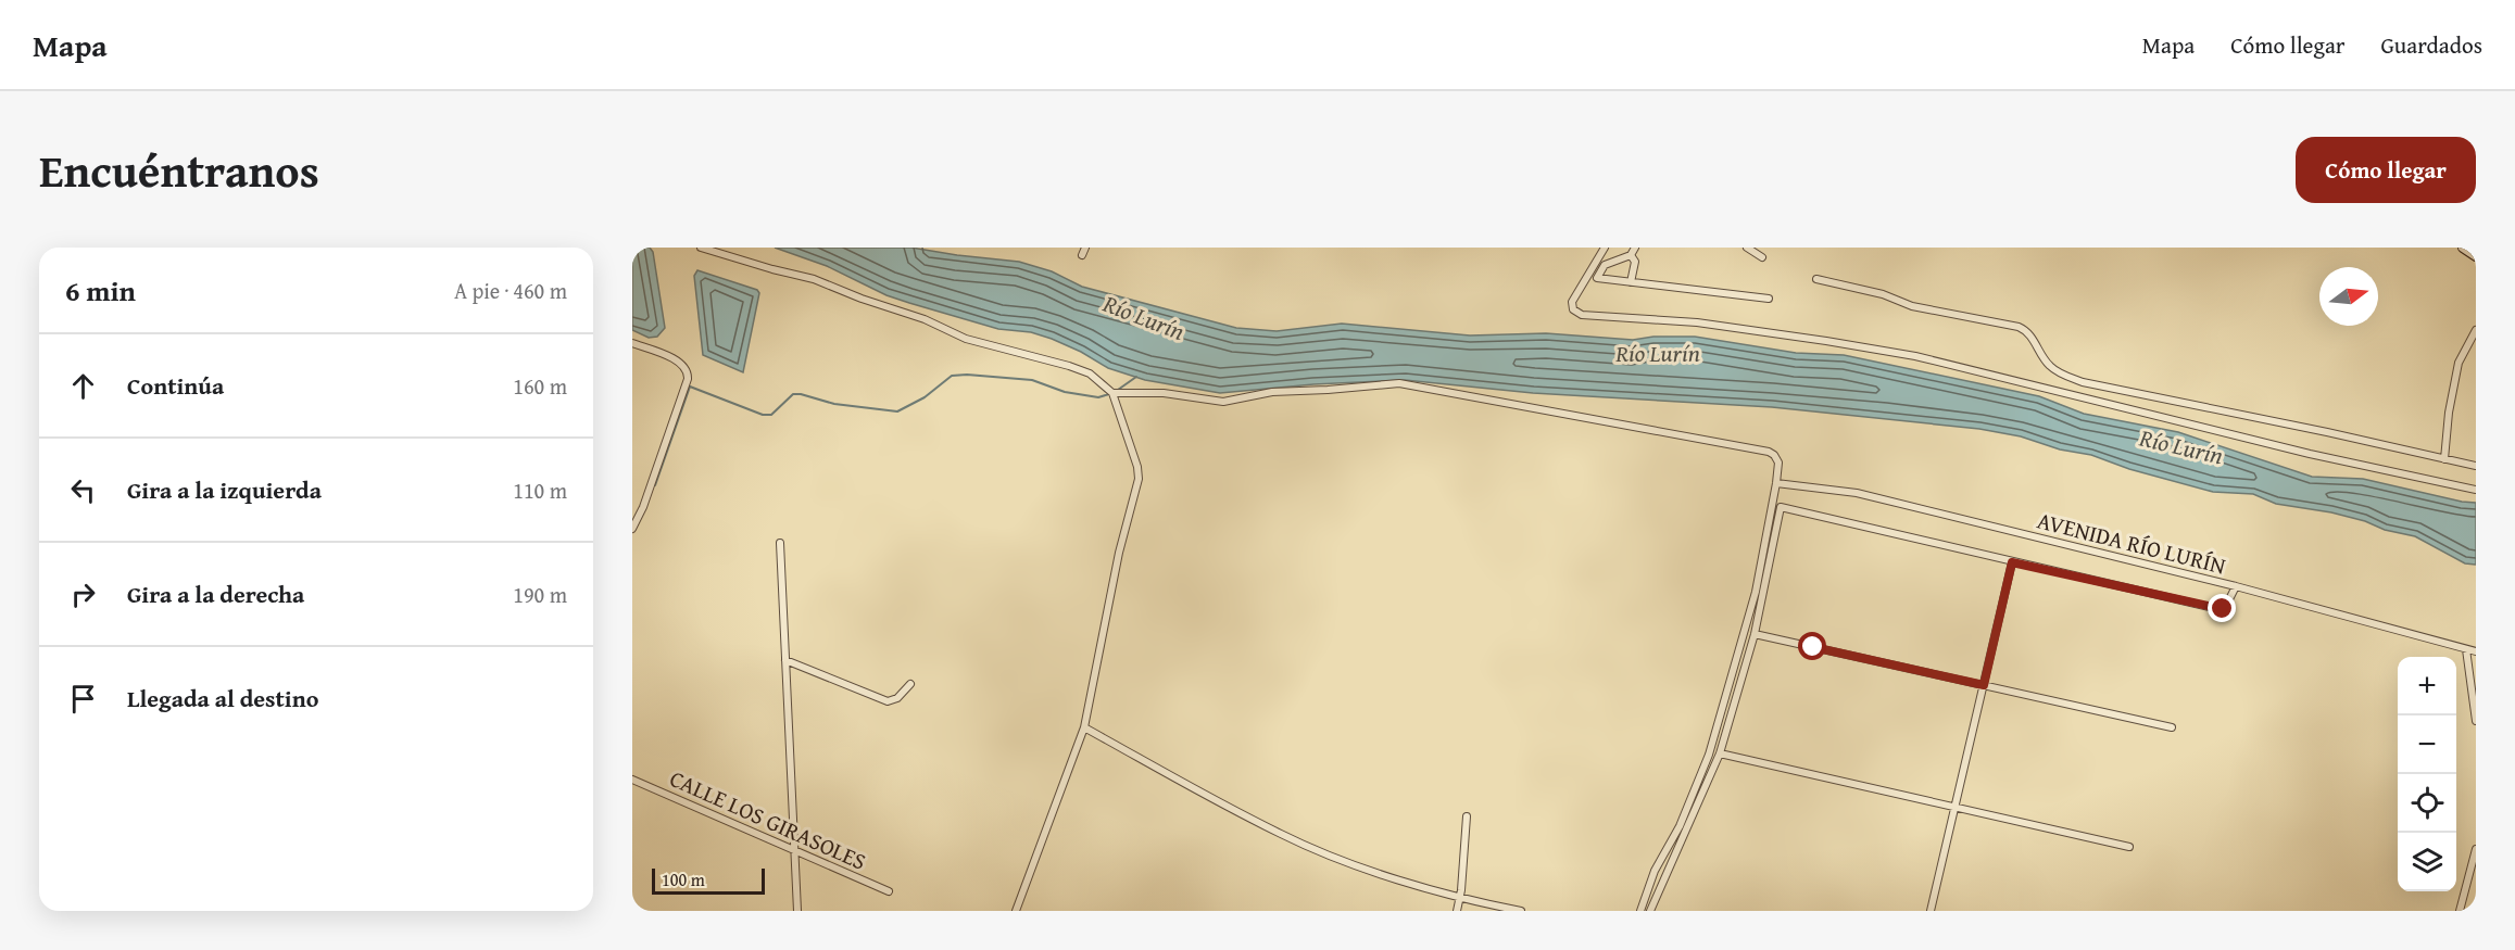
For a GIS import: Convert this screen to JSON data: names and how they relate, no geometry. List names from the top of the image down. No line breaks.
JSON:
{"streets":{"street":["AVENIDA RÍO LURÍN","CALLE LOS GIRASOLES"]},"water":["Río Lurín"],"scale_bar":"100 m","north":"right","page":{"header":"Mapa","nav":["Mapa","Cómo llegar","Guardados"],"title":"Encuéntranos","buttons":"Cómo llegar","heading":["6 min","A pie · 460 m"],"list":[["Continúa","160 m"],["Gira a la izquierda","110 m"],["Gira a la derecha","190 m"],"Llegada al destino"],"map_buttons":["+","−"],"scale":"100 m"}}
